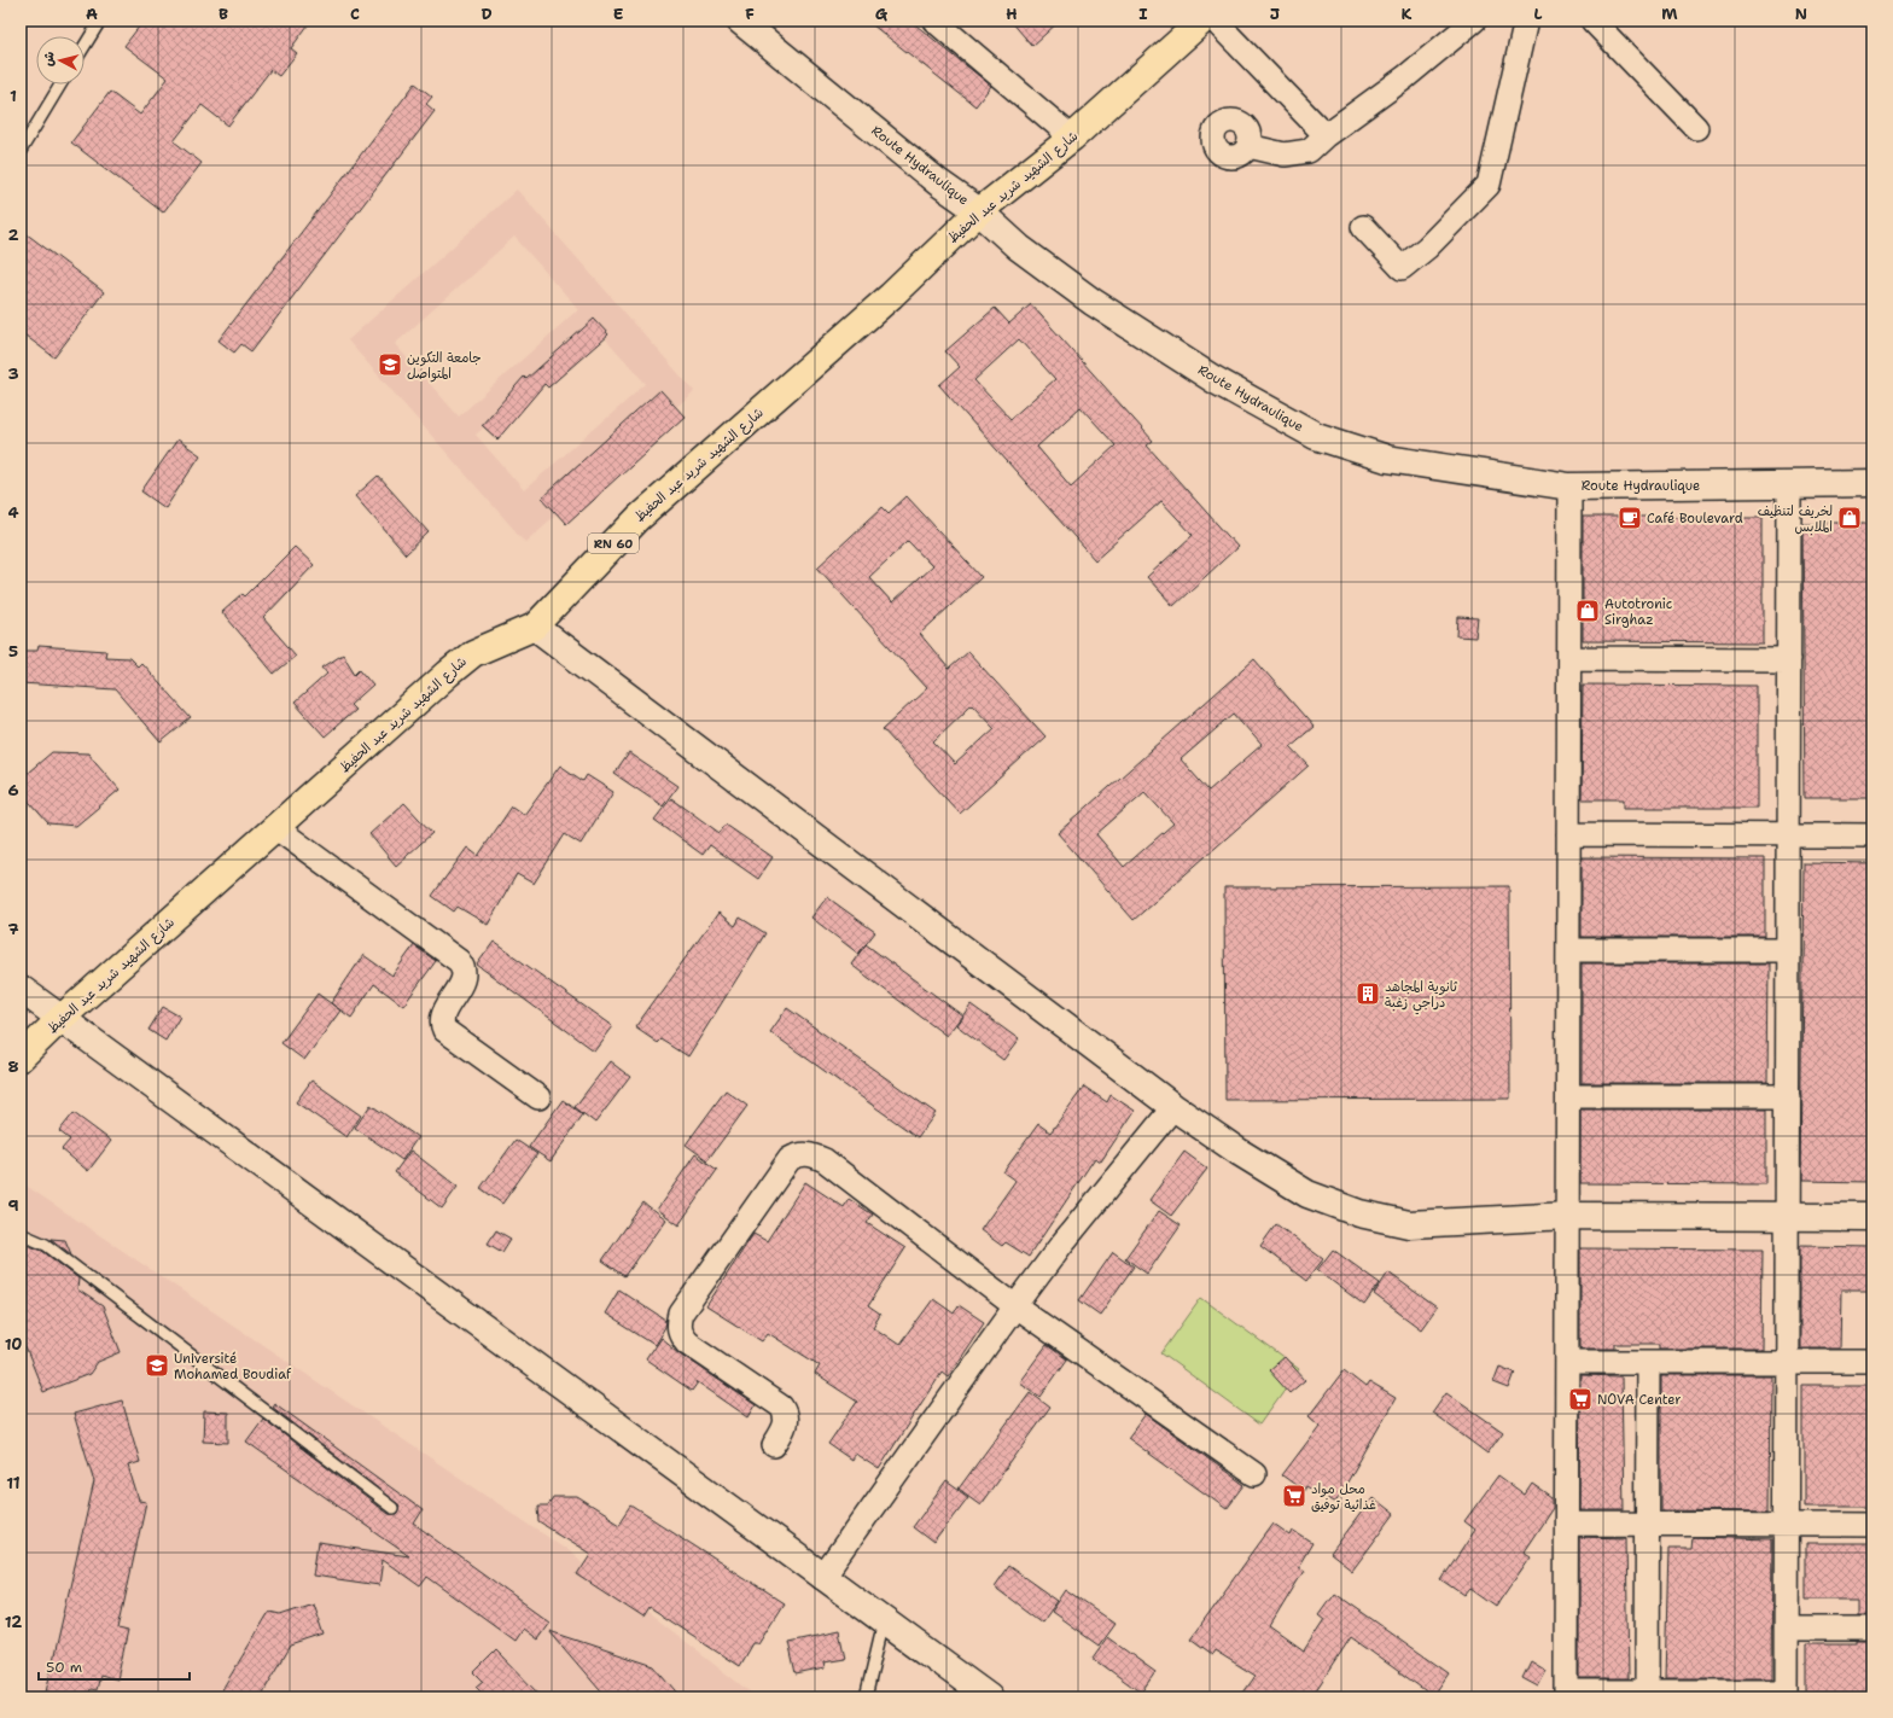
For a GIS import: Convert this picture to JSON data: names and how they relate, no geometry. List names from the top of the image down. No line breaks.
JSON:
{"streets":{"main road":["Route Hydraulique","شارع الشهيد شريد عبد الحفيظ","RN 60"]},"crossings":[["Route Hydraulique","شارع الشهيد شريد عبد الحفيظ"]],"places":{"school or university":["جامعة التكوين المتواصل","Université Mohamed Boudiaf"],"cafe":["Café Boulevard"],"shop":["لخريف لتنظيف الملابس","Autotronic Sirghaz"],"building":["ثانوية المجاهد دراجي زغبة"],"supermarket":["NOVA Center","محل مواد غذائية توفيق"]},"scale_bar":"50 m","north":"left","grid":{"columns":["A","B","C","D","E","F","G","H","I","J","K","L","M","N"],"rows":["1","2","3","4","5","6","7","8","9","10","11","12"]}}
